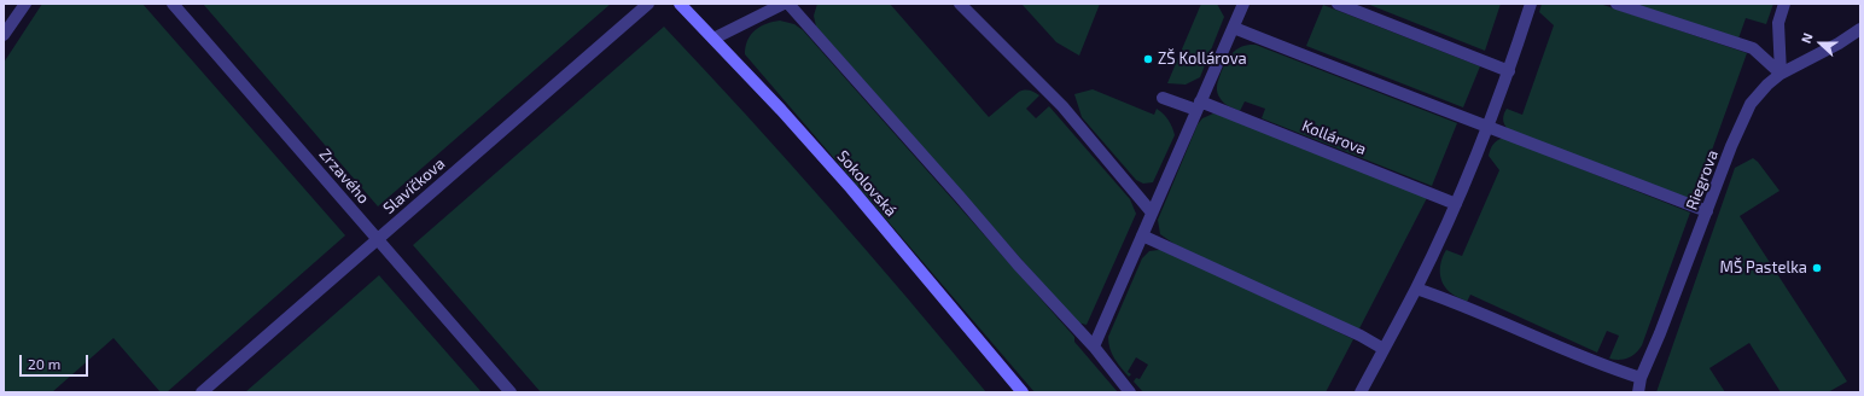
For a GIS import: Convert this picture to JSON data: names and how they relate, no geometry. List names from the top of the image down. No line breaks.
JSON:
{"streets":{"street":["Kollárova","Zrzavého","Riegrova","Sokolovská","Slavíčkova"]},"crossings":[["Zrzavého","Slavíčkova"]],"places":["ZŠ Kollárova","MŠ Pastelka"],"scale_bar":"20 m","north":"left"}
